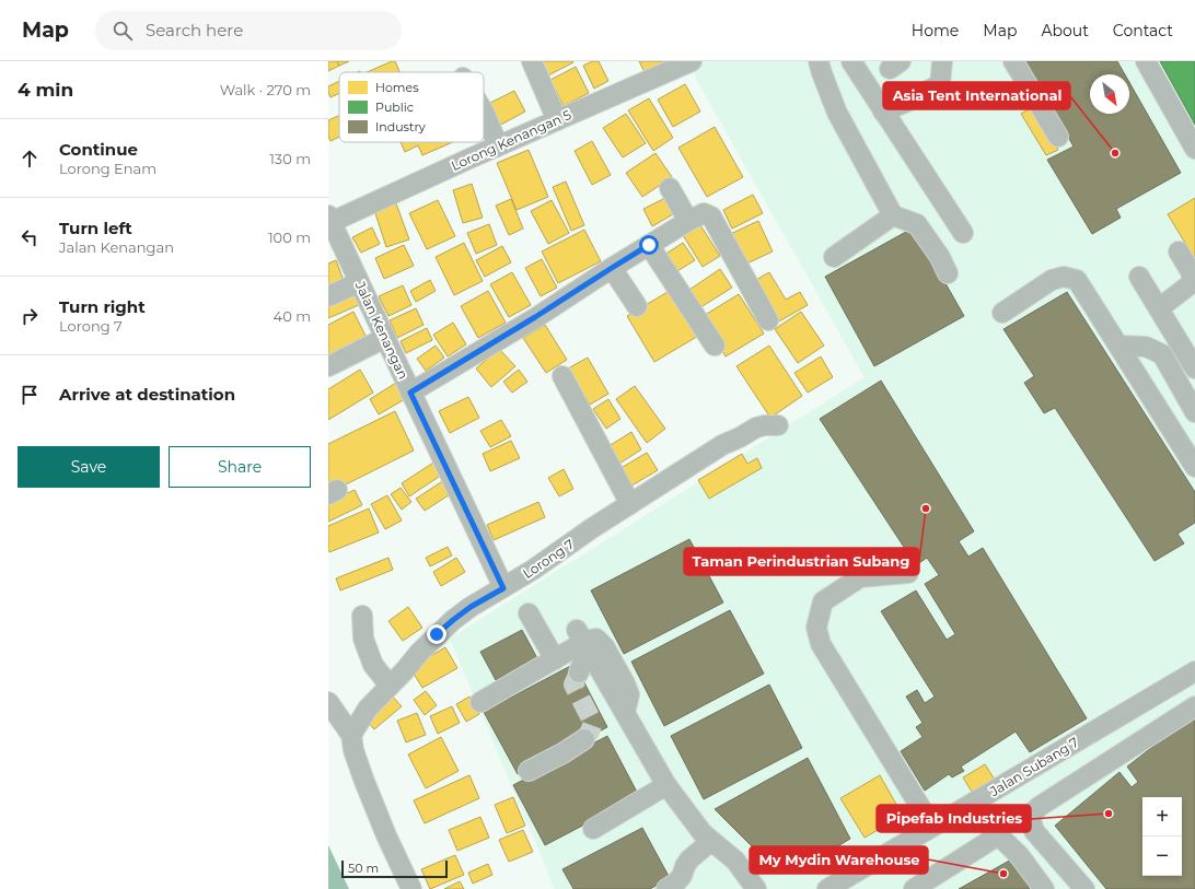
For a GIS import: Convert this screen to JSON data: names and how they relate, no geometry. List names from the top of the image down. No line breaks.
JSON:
{"streets":{"street":["Lorong Kenangan 5","Jalan Kenangan","Lorong 7","Jalan Subang 7"]},"crossings":[["Lorong Kenangan 5","Jalan Kenangan"],["Jalan Kenangan","Lorong 7"]],"places":["Asia Tent International","Taman Perindustrian Subang","Pipefab Industries","My Mydin Warehouse"],"legend":["Homes","Public","Industry"],"scale_bar":"50 m","north":"bottom right","page":{"header":"Map","search":"Search here","nav":["Home","Map","About","Contact"],"heading":["4 min","Walk · 270 m"],"list":[["Continue","Lorong Enam","130 m"],["Turn left","Jalan Kenangan","100 m"],["Turn right","Lorong 7","40 m"],"Arrive at destination"],"buttons":["Save","Share"],"map_buttons":["+","−"],"scale":"50 m"}}
